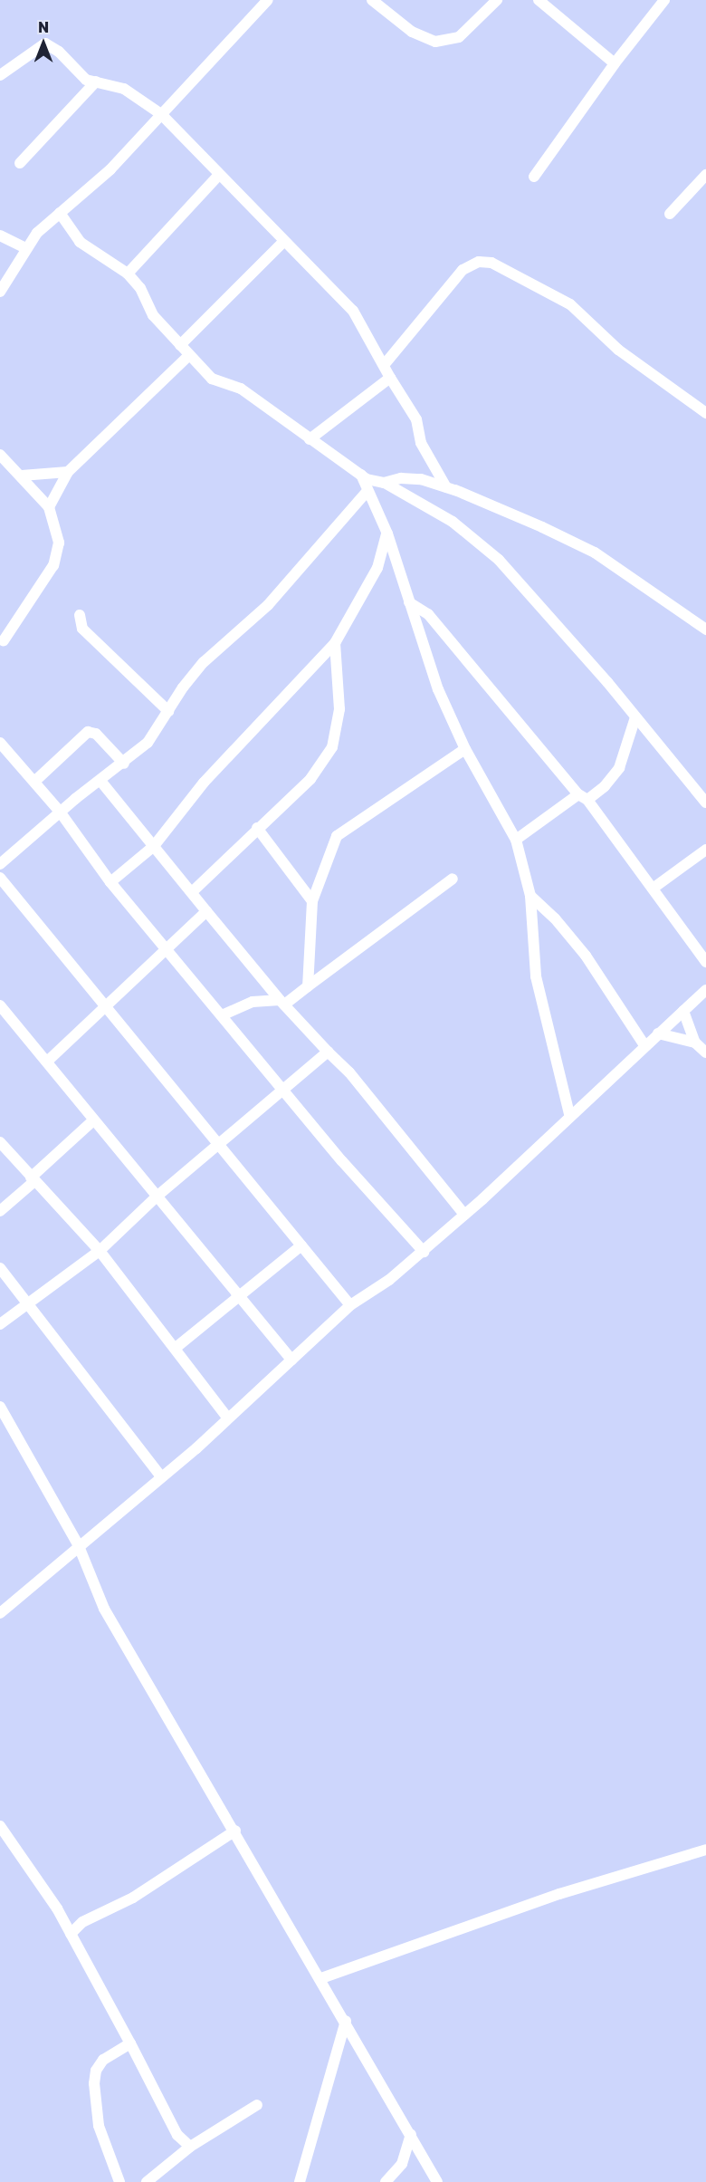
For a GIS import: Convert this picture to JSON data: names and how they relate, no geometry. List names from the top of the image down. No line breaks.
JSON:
{"north":"top"}
